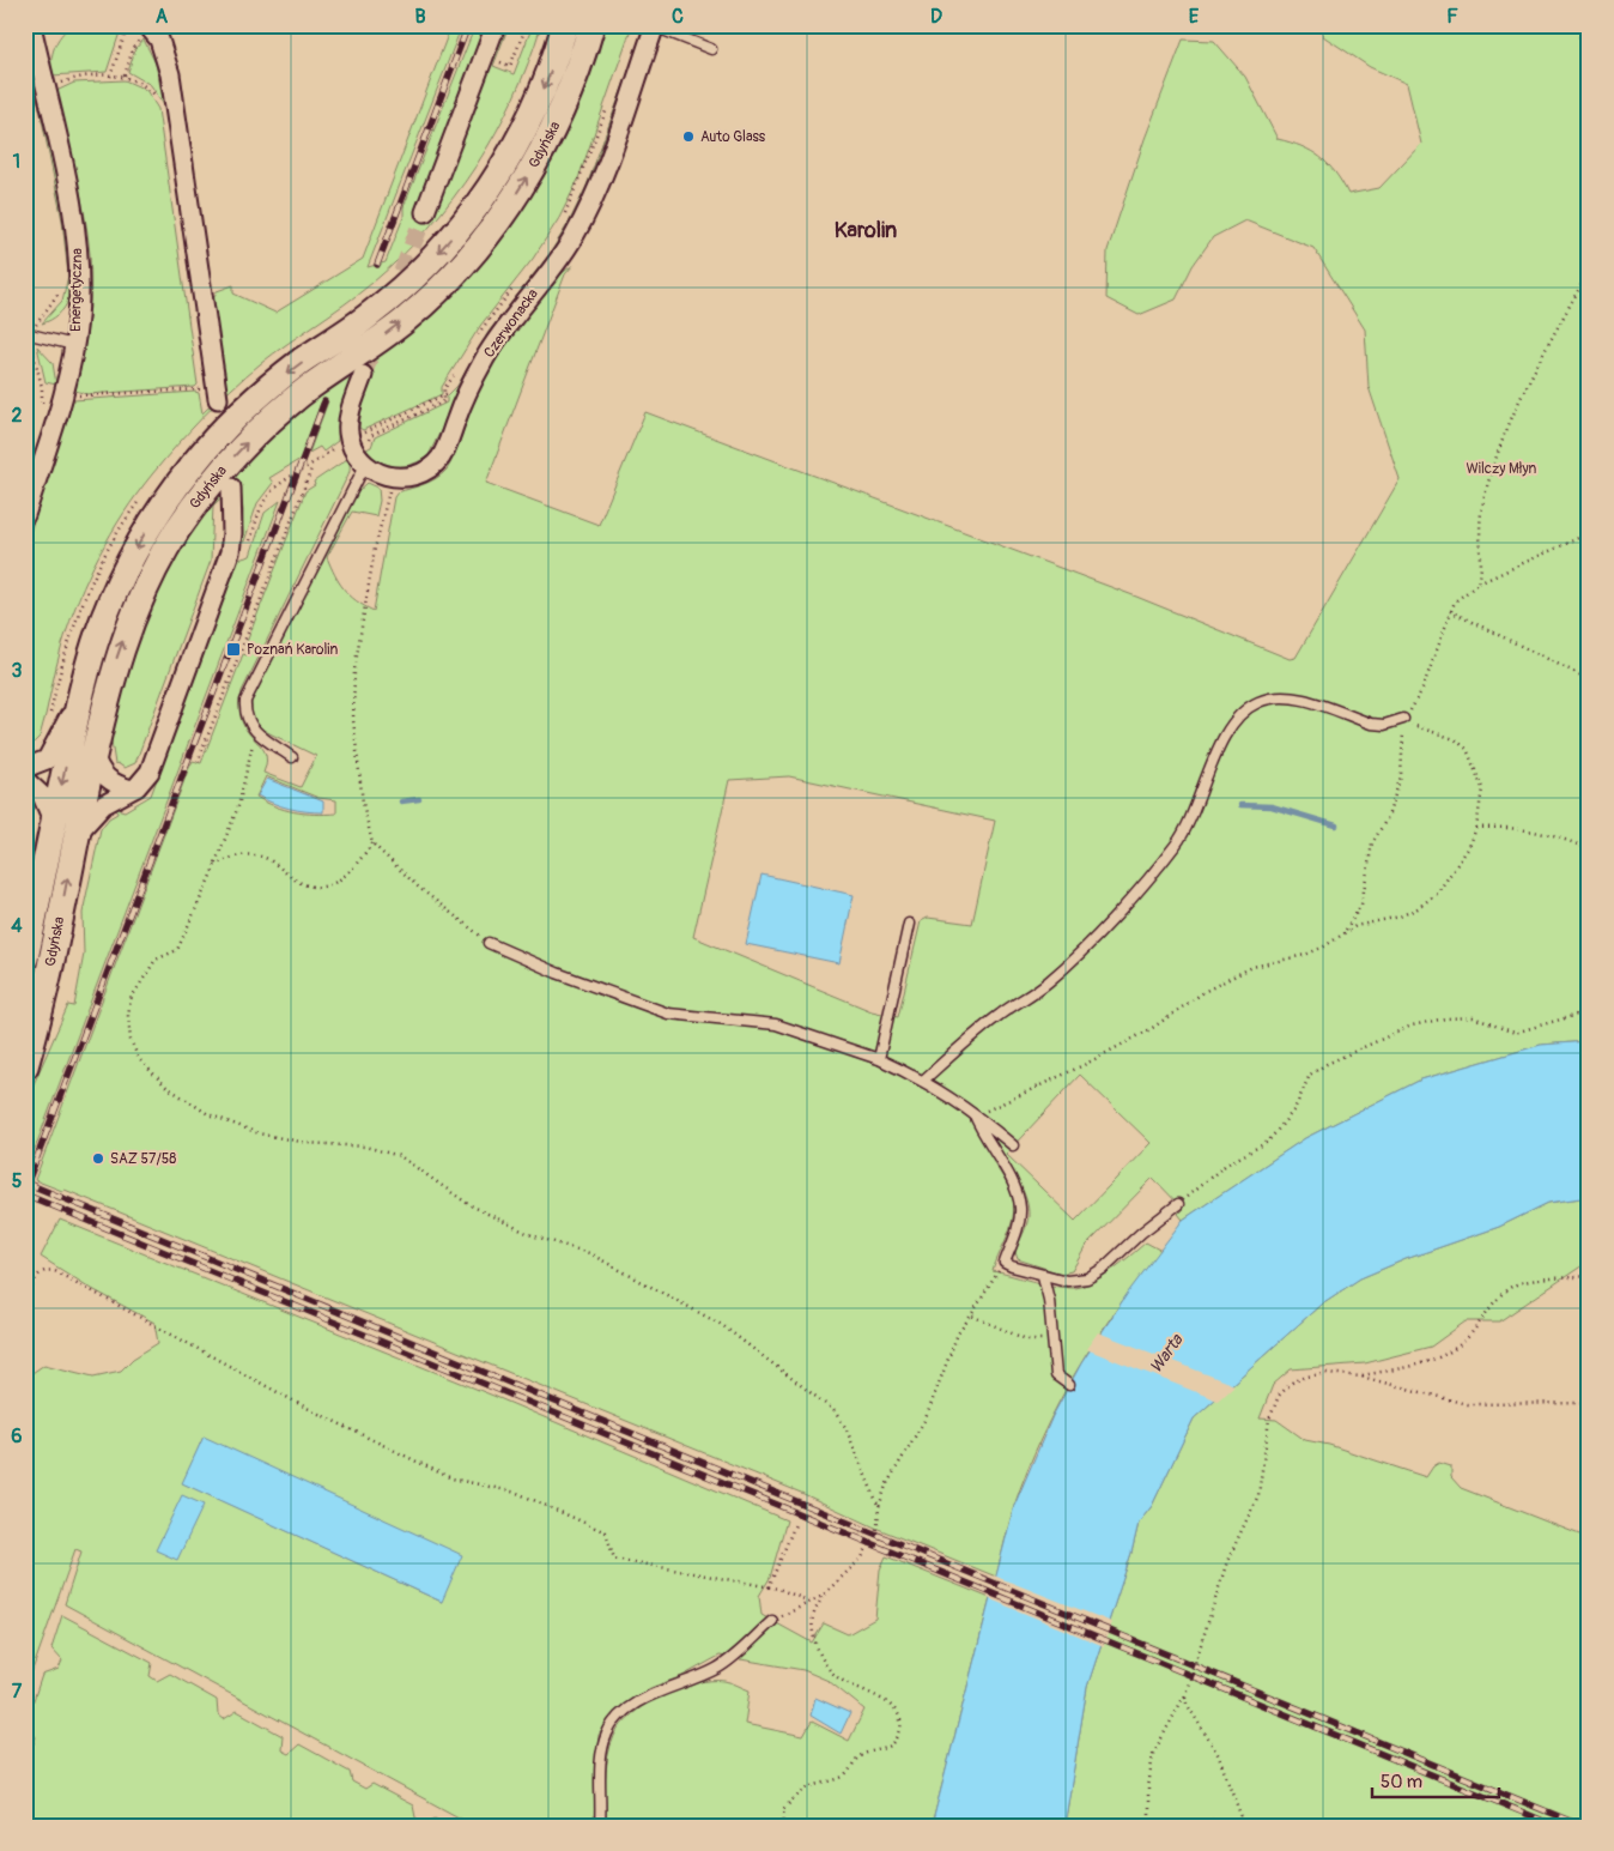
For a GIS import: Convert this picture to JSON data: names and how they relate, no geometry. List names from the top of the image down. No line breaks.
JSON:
{"streets":{"main road":["Gdyńska"],"street":["Energetyczna","Czerwonacka"]},"districts":["Karolin"],"water":["Warta"],"parks":["Wilczy Młyn"],"places":{"other":["Auto Glass","SAZ 57/58"],"transit":["Poznań Karolin"]},"scale_bar":"50 m","grid":{"columns":["A","B","C","D","E","F"],"rows":["1","2","3","4","5","6","7"]}}
